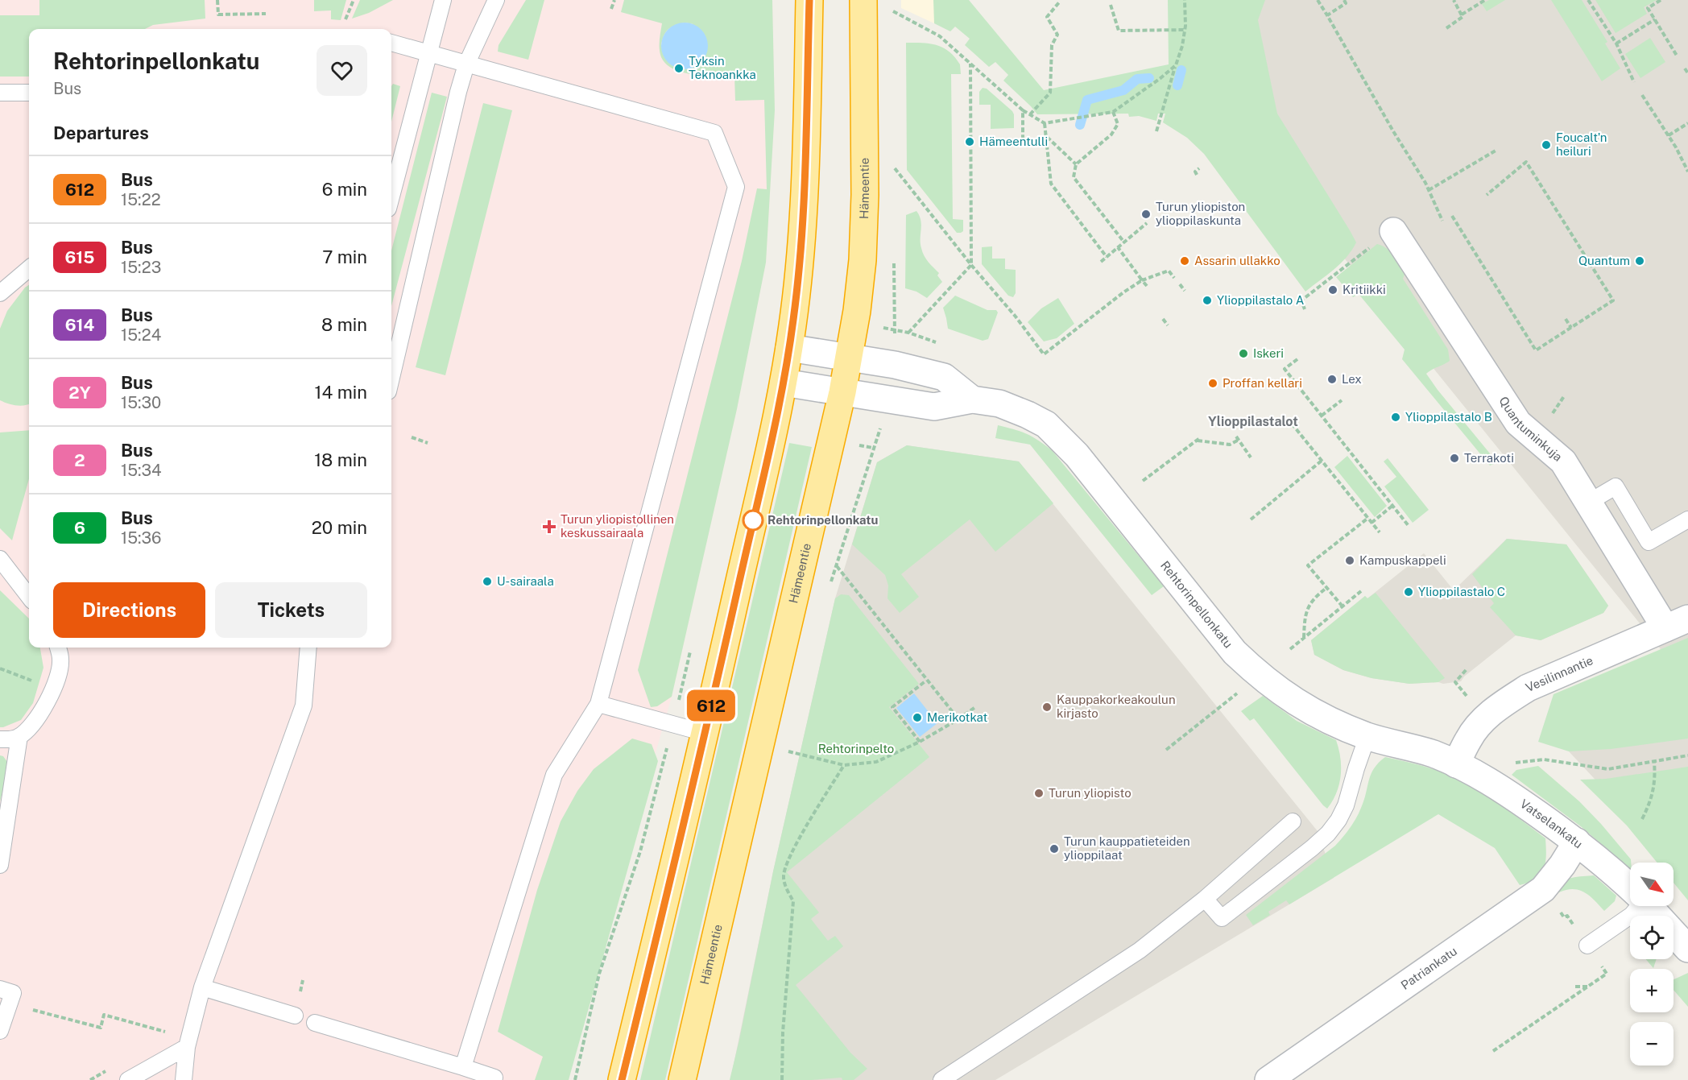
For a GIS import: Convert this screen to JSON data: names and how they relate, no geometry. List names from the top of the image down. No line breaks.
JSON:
{"streets":{"highway":["Hämeentie"],"street":["Quantuminkuja","Rehtorinpellonkatu","Vesilinnantie","Vatselankatu","Patriankatu"]},"crossings":[["Hämeentie","Rehtorinpellonkatu"],["Quantuminkuja","Vesilinnantie"],["Rehtorinpellonkatu","Vesilinnantie"],["Rehtorinpellonkatu","Vatselankatu"],["Vesilinnantie","Vatselankatu"],["Vatselankatu","Patriankatu"]],"districts":["Ylioppilastalot"],"parks":["Rehtorinpelto"],"places":{"other":["Tyksin Teknoankka","Hämeentulli","Foucalt'n heiluri","Turun yliopiston ylioppilaskunta","Assarin ullakko","Quantum","Kritiikki","Ylioppilastalo A","Iskeri","Lex","Proffan kellari","Ylioppilastalo B","Terrakoti","Rehtorinpellonkatu","Kampuskappeli","U-sairaala","Ylioppilastalo C","Kauppakorkeakoulun kirjasto","Merikotkat","Turun yliopisto","Turun kauppatieteiden ylioppilaat"],"health":["Turun yliopistollinen keskussairaala"]},"lines":["bus line 612"],"north":"bottom right","page":{"on_map":"612","heading":[["Rehtorinpellonkatu","Bus"],"Departures"],"list":[{"mark":"612","name":"Bus","note":"15:22","value":"6 min"},{"mark":"615","name":"Bus","note":"15:23","value":"7 min"},{"mark":"614","name":"Bus","note":"15:24","value":"8 min"},{"mark":"2Y","name":"Bus","note":"15:30","value":"14 min"},{"mark":"2","name":"Bus","note":"15:34","value":"18 min"},{"mark":"6","name":"Bus","note":"15:36","value":"20 min"}],"buttons":["Directions","Tickets"],"map_buttons":["+","−"]}}
